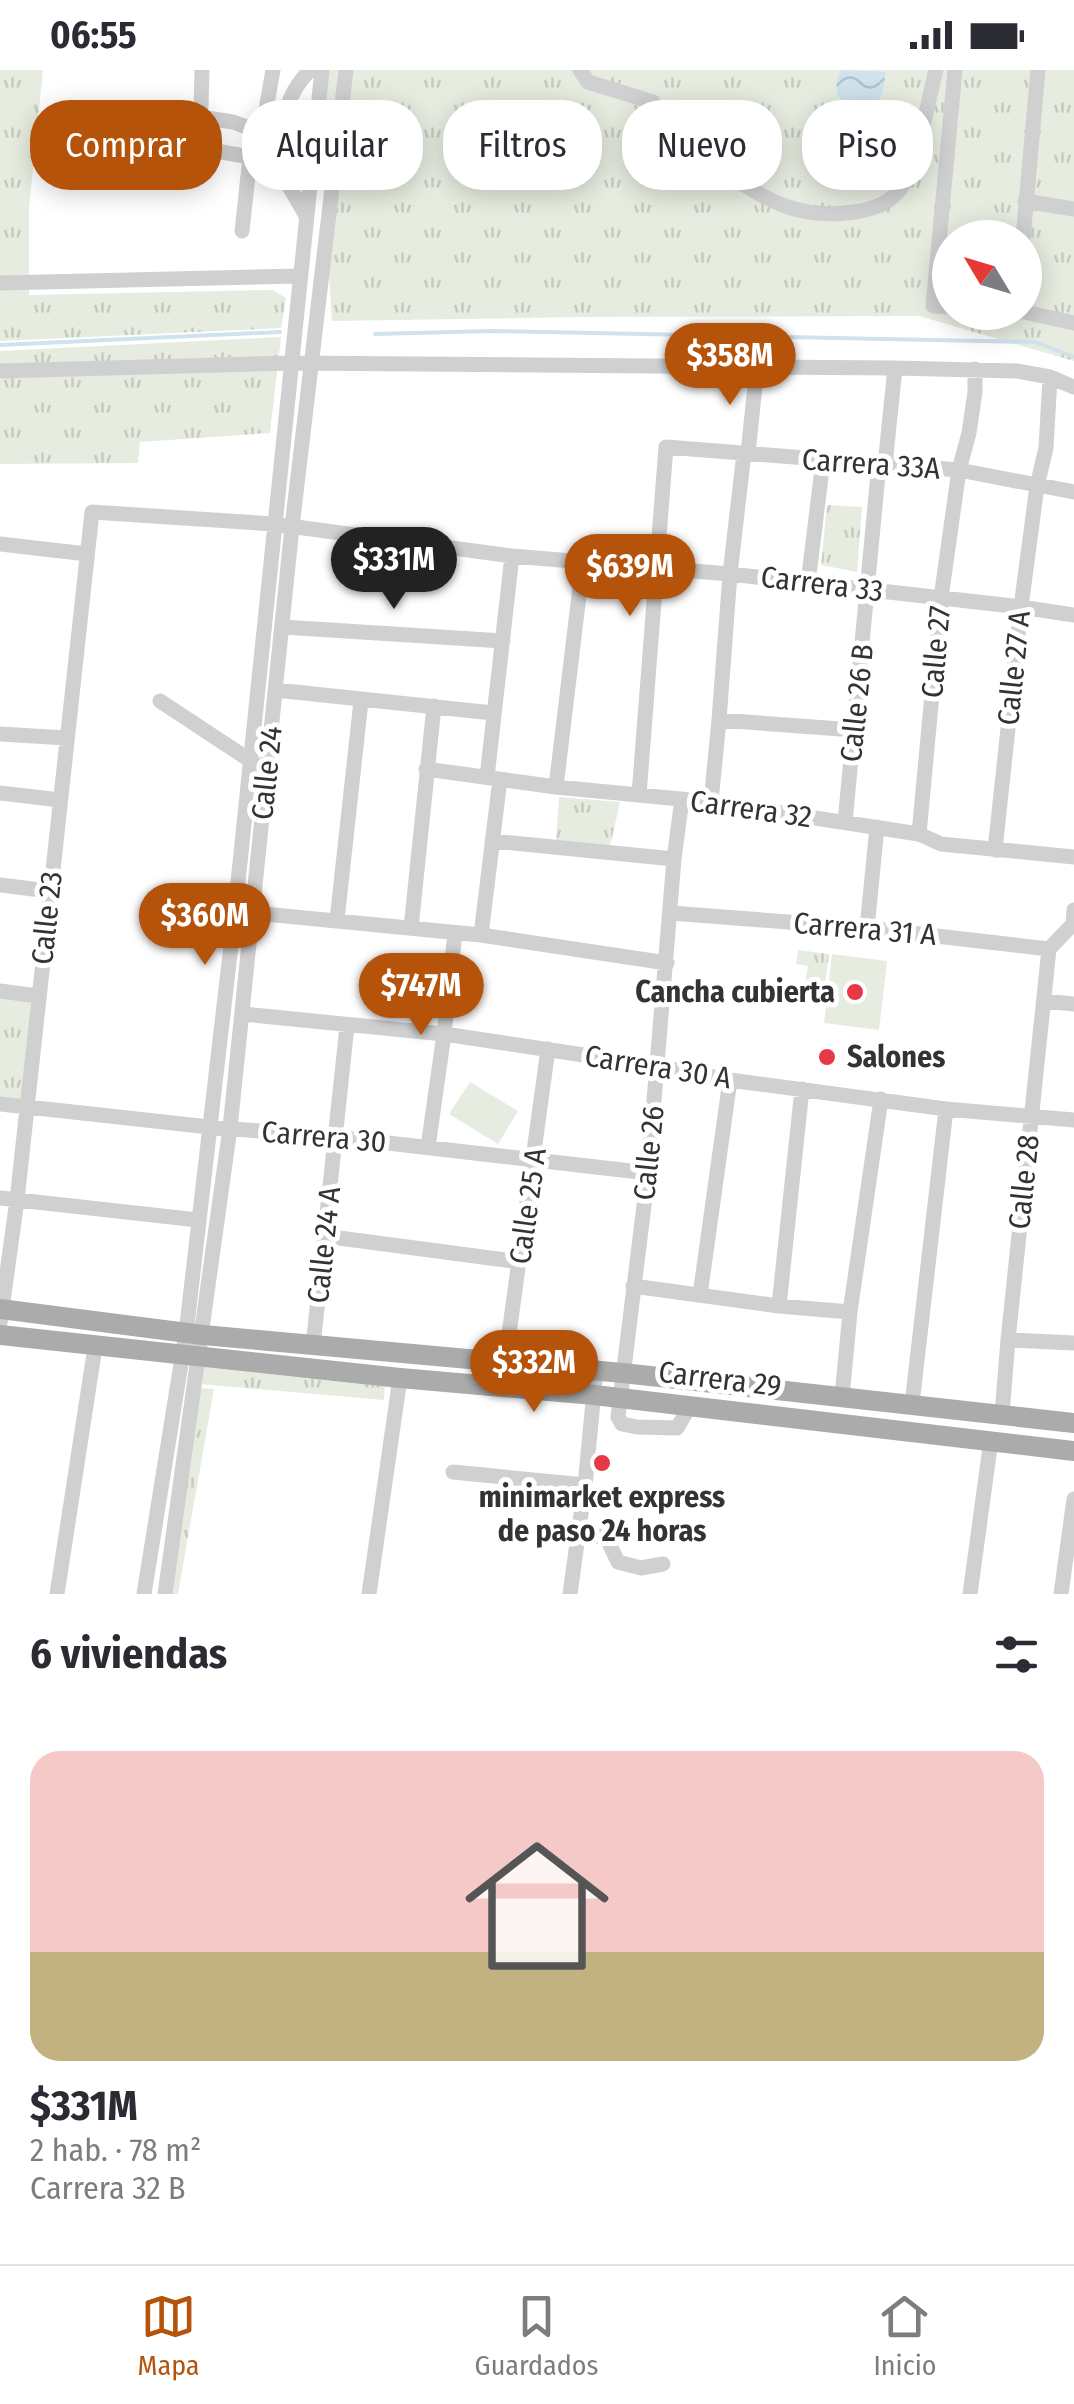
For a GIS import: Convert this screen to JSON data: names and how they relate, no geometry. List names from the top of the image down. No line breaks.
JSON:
{"streets":{"main road":["Carrera 29"],"street":["Carrera 33A","Carrera 33","Calle 27","Calle 27 A","Calle 26 B","Calle 24","Carrera 32","Calle 23","Carrera 31 A","Carrera 30 A","Carrera 30","Calle 26","Calle 28","Calle 25 A","Calle 24 A"]},"crossings":[["Carrera 33A","Carrera 33"],["Carrera 33A","Calle 27"],["Carrera 33A","Calle 27 A"],["Carrera 33A","Calle 26 B"],["Carrera 33","Calle 27"],["Carrera 33","Calle 27 A"],["Carrera 33","Calle 26 B"],["Carrera 33","Calle 24"],["Carrera 33","Calle 23"],["Calle 27","Carrera 32"],["Calle 27 A","Carrera 32"],["Calle 26 B","Carrera 32"],["Calle 24","Carrera 30 A"],["Calle 24","Carrera 30"],["Calle 24","Carrera 29"],["Carrera 32","Calle 26"],["Calle 23","Carrera 30"],["Calle 23","Carrera 29"],["Carrera 31 A","Calle 26"],["Carrera 31 A","Calle 28"],["Carrera 30 A","Calle 26"],["Carrera 30 A","Calle 28"],["Carrera 30 A","Calle 25 A"],["Carrera 30 A","Calle 24 A"],["Carrera 30","Calle 26"],["Carrera 30","Calle 25 A"],["Carrera 30","Calle 24 A"],["Calle 26","Carrera 29"],["Calle 28","Carrera 29"],["Calle 25 A","Carrera 29"],["Calle 24 A","Carrera 29"]],"places":["Cancha cubierta","Salones","minimarket express de paso 24 horas"],"north":"top left","page":{"status":"06:55","chip":["Comprar","Alquilar","Filtros","Nuevo","Piso"],"price":["$358M","$331M","$639M","$360M","$747M","$332M"],"heading":"6 viviendas","list":[{"name":"$331M","note":"2 hab. · 78 m² · Carrera 32 B"}],"tabs":["Mapa","Guardados","Inicio"]}}
